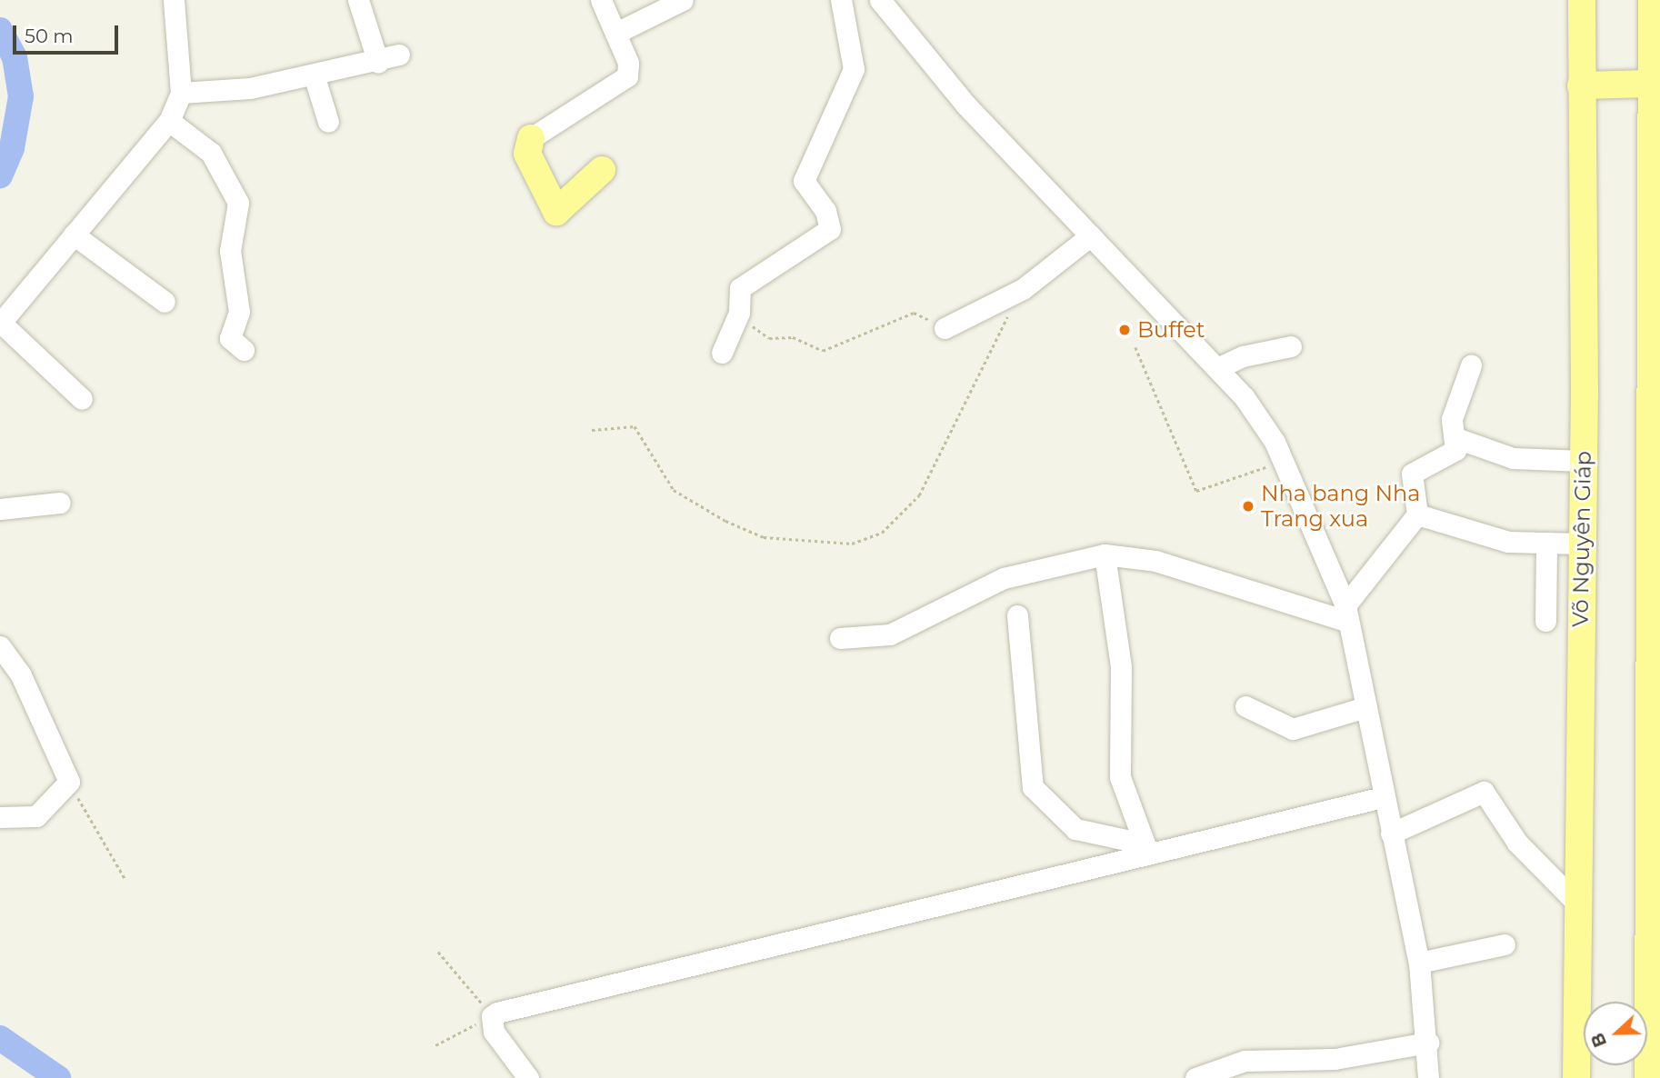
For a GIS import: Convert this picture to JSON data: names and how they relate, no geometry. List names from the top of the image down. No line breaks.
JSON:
{"streets":{"main road":["Võ Nguyên Giáp"]},"places":["Buffet","Nha bang Nha Trang xua"],"scale_bar":"50 m","north":"left"}
